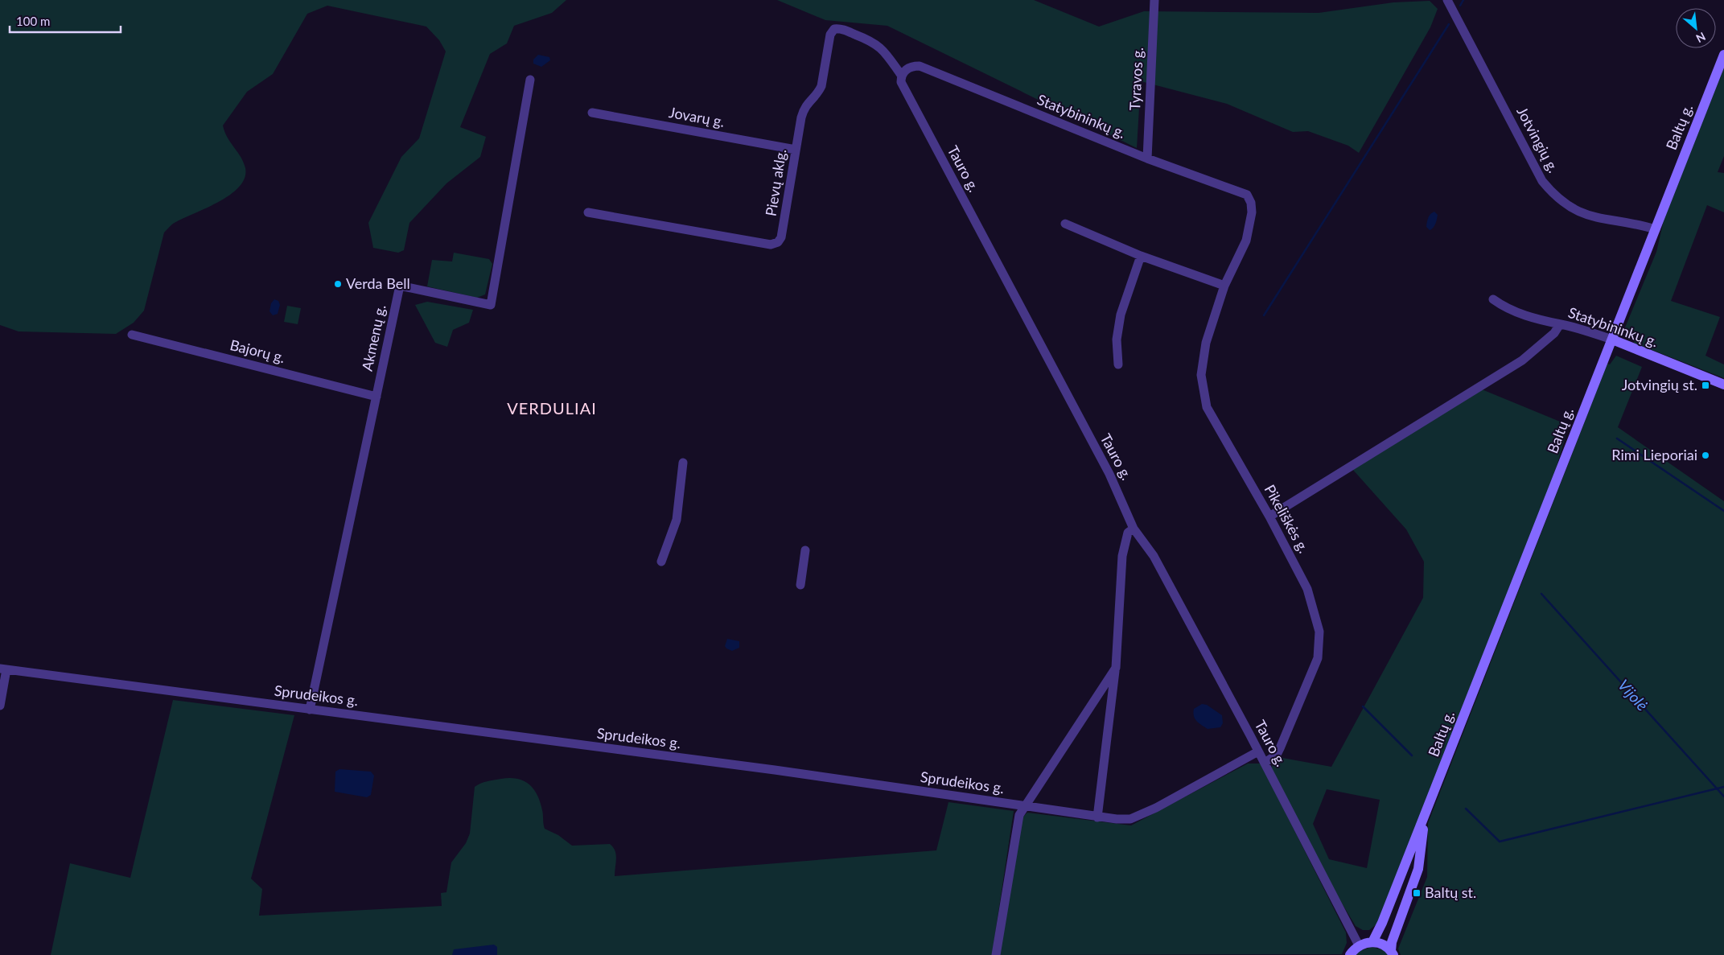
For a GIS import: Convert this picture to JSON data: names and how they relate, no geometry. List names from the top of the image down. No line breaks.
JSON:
{"streets":{"main road":["Statybininkų g.","Baltų g."],"street":["Tyravos g.","Jovarų g.","Jotvingių g.","Tauro g.","Pievų aklg.","Akmenų g.","Bajorų g.","Pikeliškės g.","Sprudeikos g."]},"crossings":[["Tyravos g.","Statybininkų g."],["Statybininkų g.","Baltų g."],["Statybininkų g.","Tauro g."],["Statybininkų g.","Pievų aklg."],["Statybininkų g.","Pikeliškės g."],["Jovarų g.","Pievų aklg."],["Baltų g.","Jotvingių g."],["Tauro g.","Pievų aklg."],["Tauro g.","Pikeliškės g."],["Tauro g.","Sprudeikos g."],["Akmenų g.","Bajorų g."],["Akmenų g.","Sprudeikos g."]],"districts":["VERDULIAI"],"water":["Vijolė"],"places":{"other":["Verda Bell","Rimi Lieporiai"],"transit":["Jotvingių st.","Baltų st."]},"scale_bar":"100 m","north":"bottom right"}
